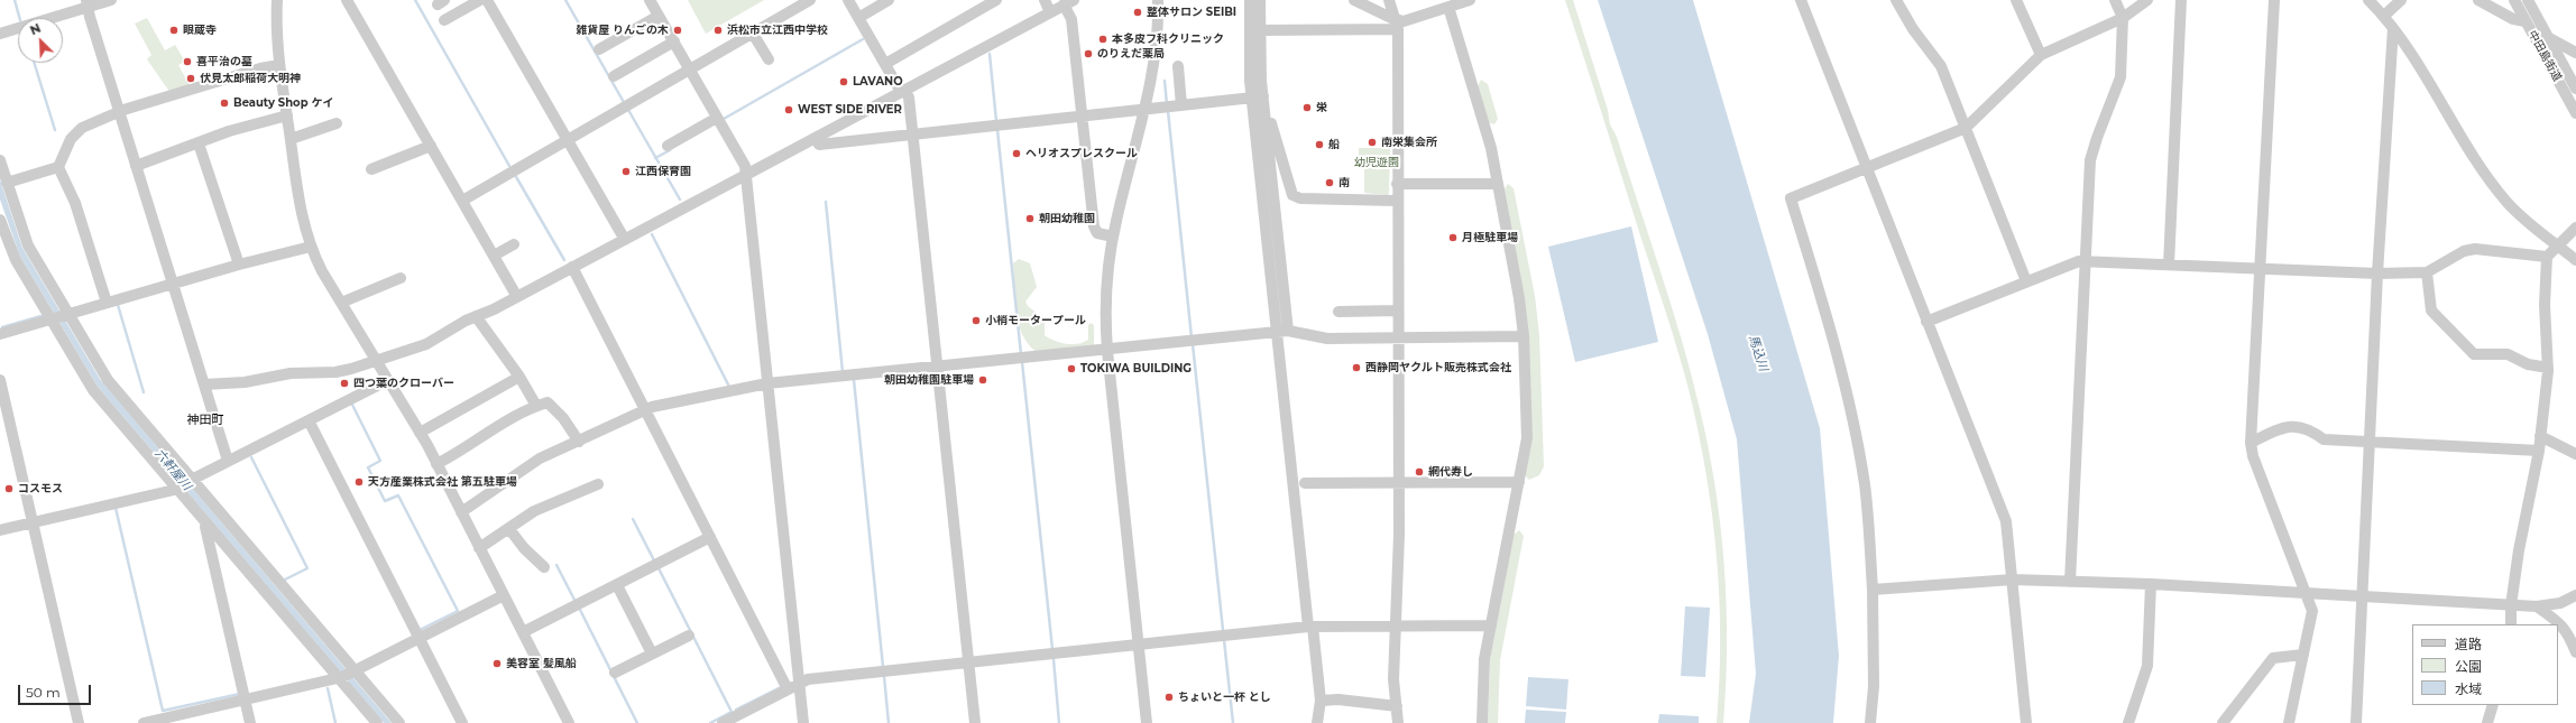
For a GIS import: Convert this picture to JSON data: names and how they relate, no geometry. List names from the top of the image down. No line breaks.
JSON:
{"streets":{"street":["中田島街道"]},"districts":["神田町"],"water":["馬込川","六軒屋川"],"parks":["幼児遊園"],"places":["整体サロン SEIBI","眼蔵寺","雑貨屋 りんごの木","浜松市立江西中学校","本多皮フ科クリニック","のりえだ薬局","喜平治の墓","伏見太郎稲荷大明神","LAVANO","Beauty Shop ケイ","栄","WEST SIDE RIVER","南栄集会所","船","ヘリオスプレスクール","江西保育園","南","朝田幼稚園","月極駐車場","小梢モータープール","西静岡ヤクルト販売株式会社","TOKIWA BUILDING","朝田幼稚園駐車場","四つ葉のクローバー","網代寿し","天方産業株式会社 第五駐車場","コスモス","美容室 髪風船","ちょいと一杯 とし"],"legend":["道路","公園","水域"],"scale_bar":"50 m","north":"top left"}
